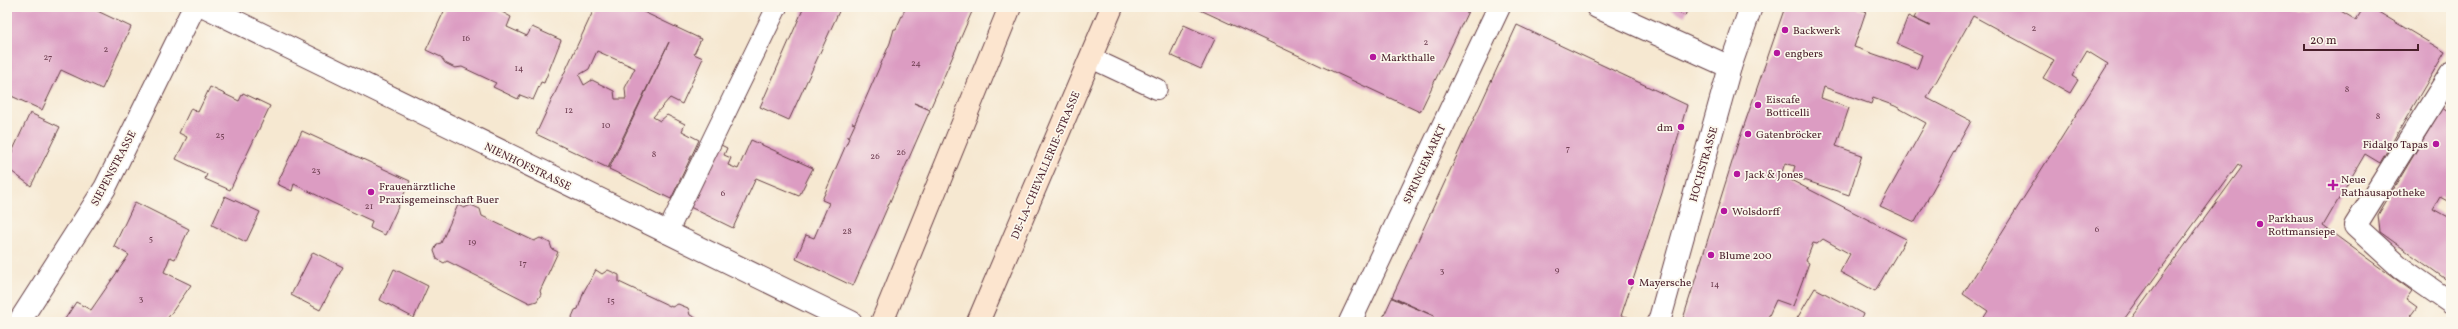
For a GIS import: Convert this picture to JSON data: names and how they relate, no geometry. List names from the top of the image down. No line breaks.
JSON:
{"streets":{"main road":["DE-LA-CHEVALLERIE-STRASSE"],"street":["SPRINGEMARKT","HOCHSTRASSE","NIENHOFSTRASSE","SIEPENSTRASSE"]},"places":{"other":["Backwerk","engbers","Markthalle","Eiscafe Botticelli","dm","Gatenbröcker","Fidalgo Tapas","Jack & Jones","Frauenärztliche Praxisgemeinschaft Buer","Wolsdorff","Parkhaus Rottmansiepe","Blume 200","Mayersche"],"health":["Neue Rathausapotheke"]},"house_numbers":["2","16","2","2","27","24","14","8","12","8","10","25","7","26","8","26","23","6","21","6","28","5","19","17","3","9","14","3","15"],"scale_bar":"20 m"}
